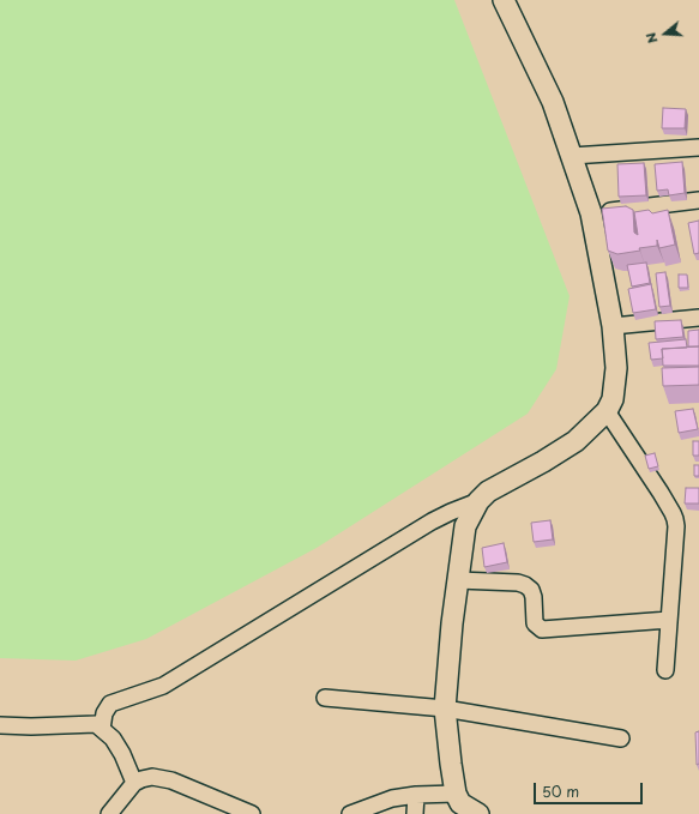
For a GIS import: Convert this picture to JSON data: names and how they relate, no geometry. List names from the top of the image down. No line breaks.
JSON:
{"scale_bar":"50 m","north":"left"}
